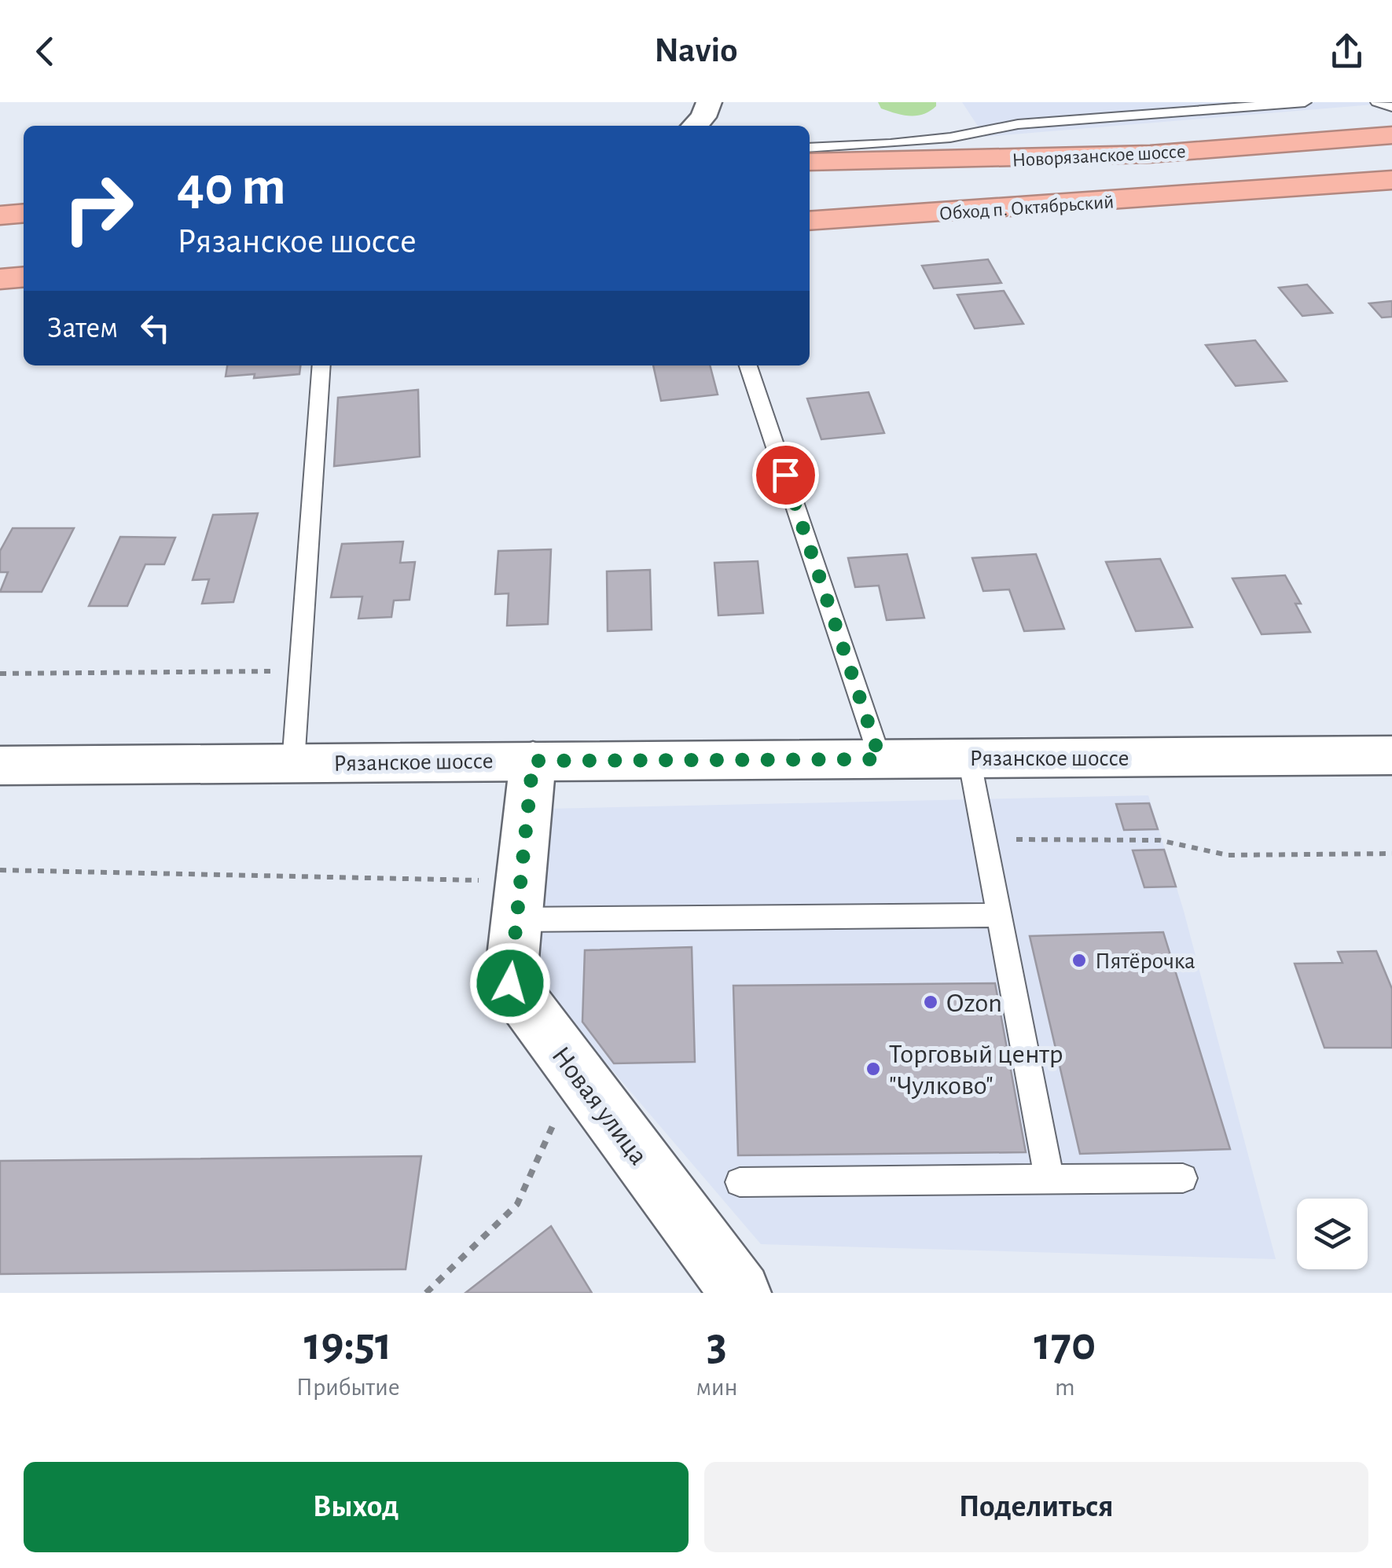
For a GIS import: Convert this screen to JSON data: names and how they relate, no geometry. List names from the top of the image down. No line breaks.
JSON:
{"streets":{"highway":["Новорязанское шоссе","Обход п. Октябрьский"],"main road":["Рязанское шоссе","Новая улица"]},"crossings":[["Рязанское шоссе","Новая улица"]],"places":["Пятёрочка","Ozon","Торговый центр \"Чулково\""],"page":{"header":"Navio","turn":["40 m","Рязанское шоссе"],"then":"Затем","eta":["19:51","Прибытие","3","мин","170","m"],"buttons":["Выход","Поделиться"]}}
